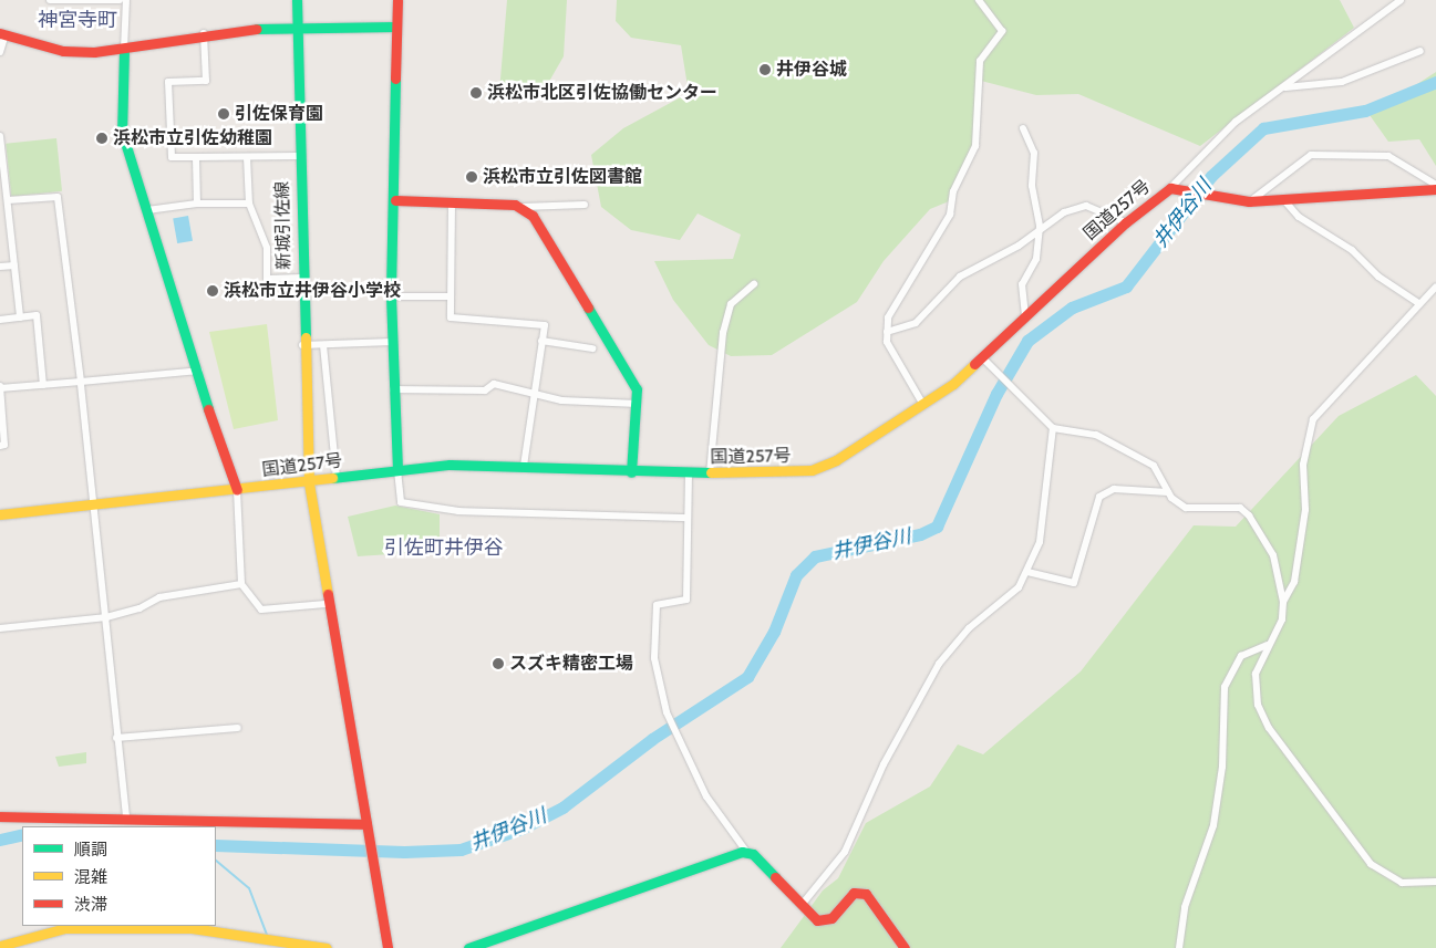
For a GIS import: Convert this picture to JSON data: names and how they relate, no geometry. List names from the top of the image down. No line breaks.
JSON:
{"streets":{"main road":["国道257号","新城引佐線"]},"crossings":[["国道257号","新城引佐線"]],"districts":["神宮寺町","引佐町井伊谷"],"water":["井伊谷川"],"places":["井伊谷城","浜松市北区引佐協働センター","引佐保育園","浜松市立引佐幼稚園","浜松市立引佐図書館","浜松市立井伊谷小学校","スズキ精密工場"],"legend":["順調","混雑","渋滞"]}
